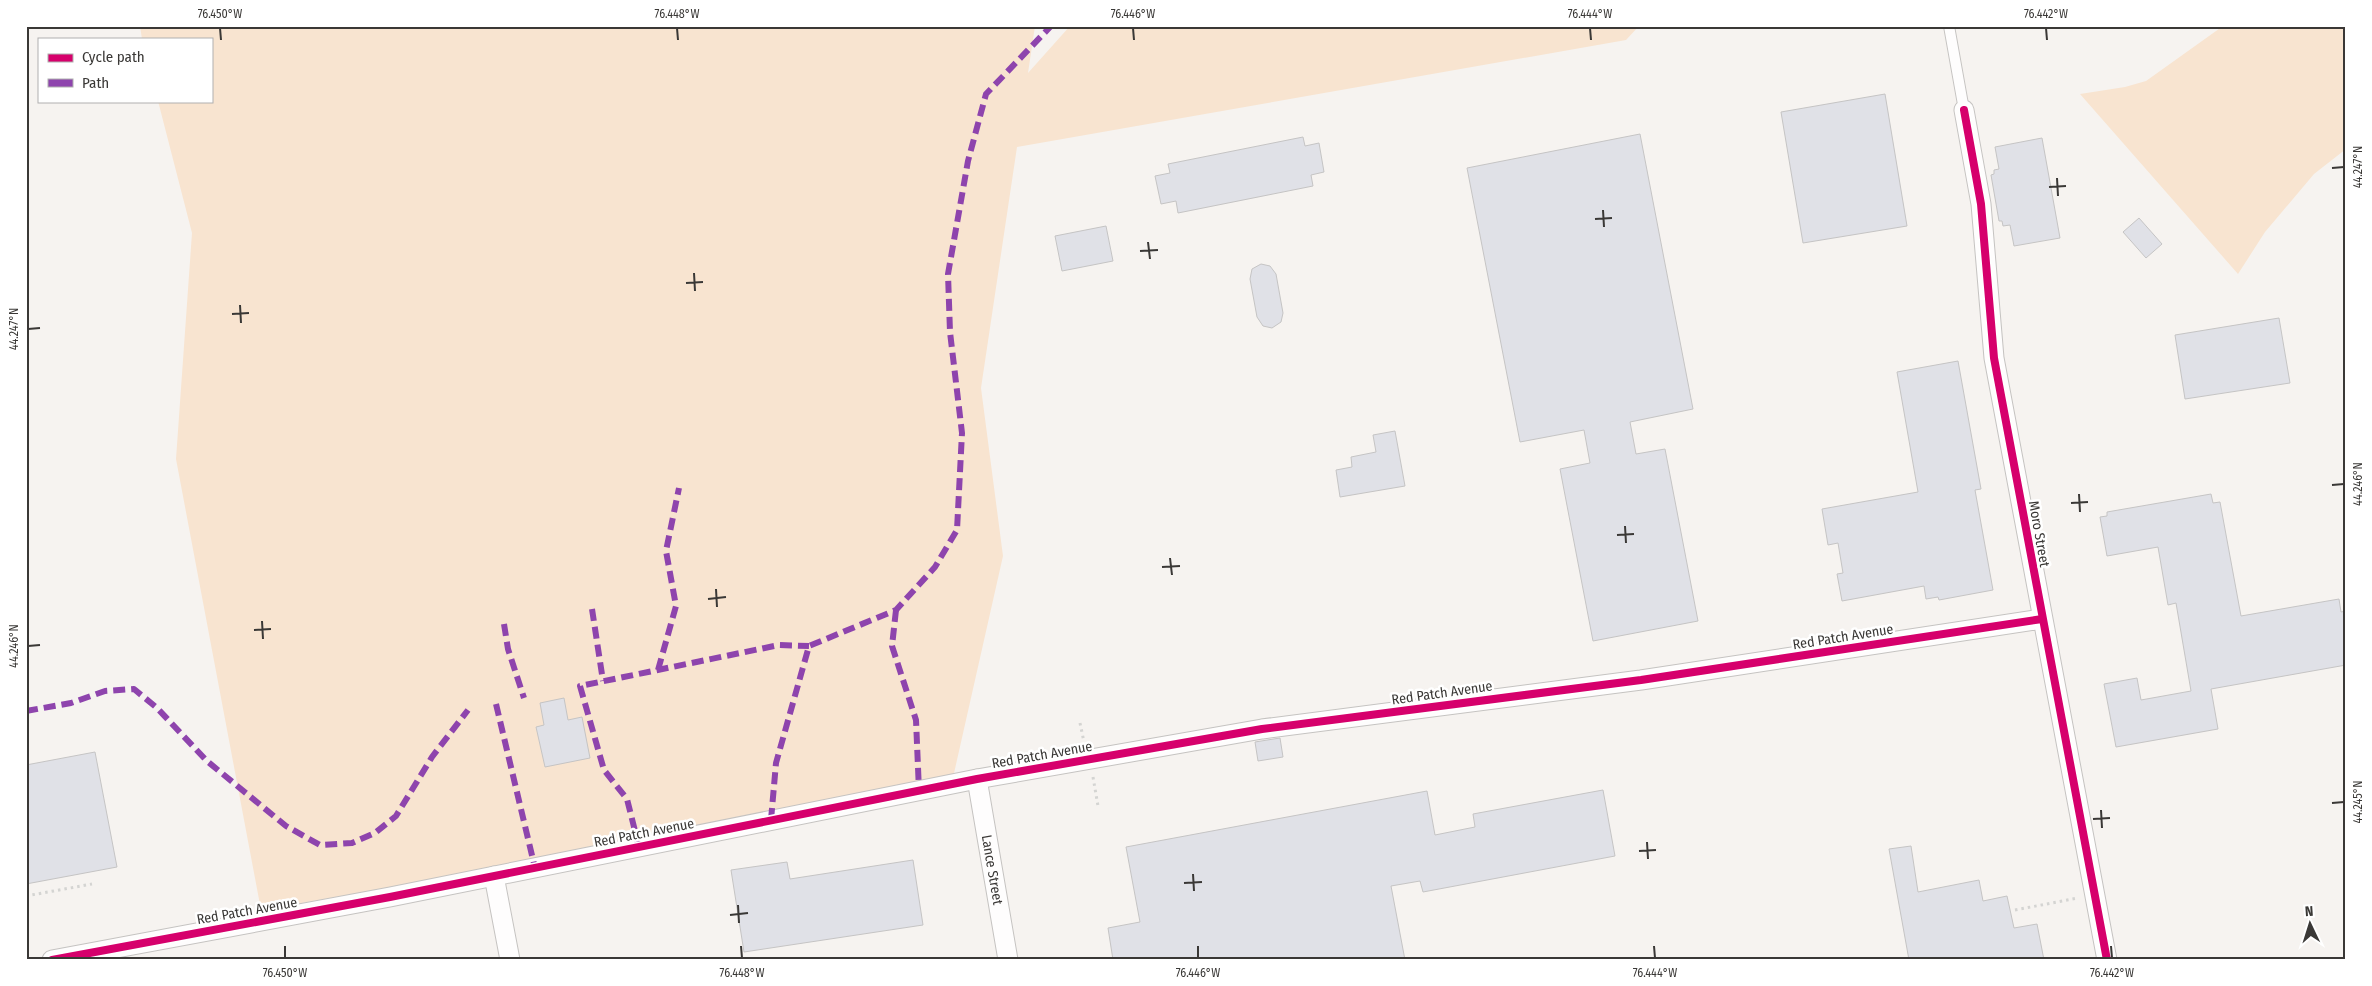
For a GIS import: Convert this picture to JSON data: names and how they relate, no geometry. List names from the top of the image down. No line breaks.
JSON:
{"streets":{"street":["Moro Street","Red Patch Avenue","Lance Street"]},"crossings":[["Moro Street","Red Patch Avenue"],["Red Patch Avenue","Lance Street"]],"legend":["Cycle path","Path"],"north":"top","coordinates":["76.450°W","76.448°W","76.446°W","76.444°W","76.442°W","44.247°N","44.246°N","44.245°N"]}
